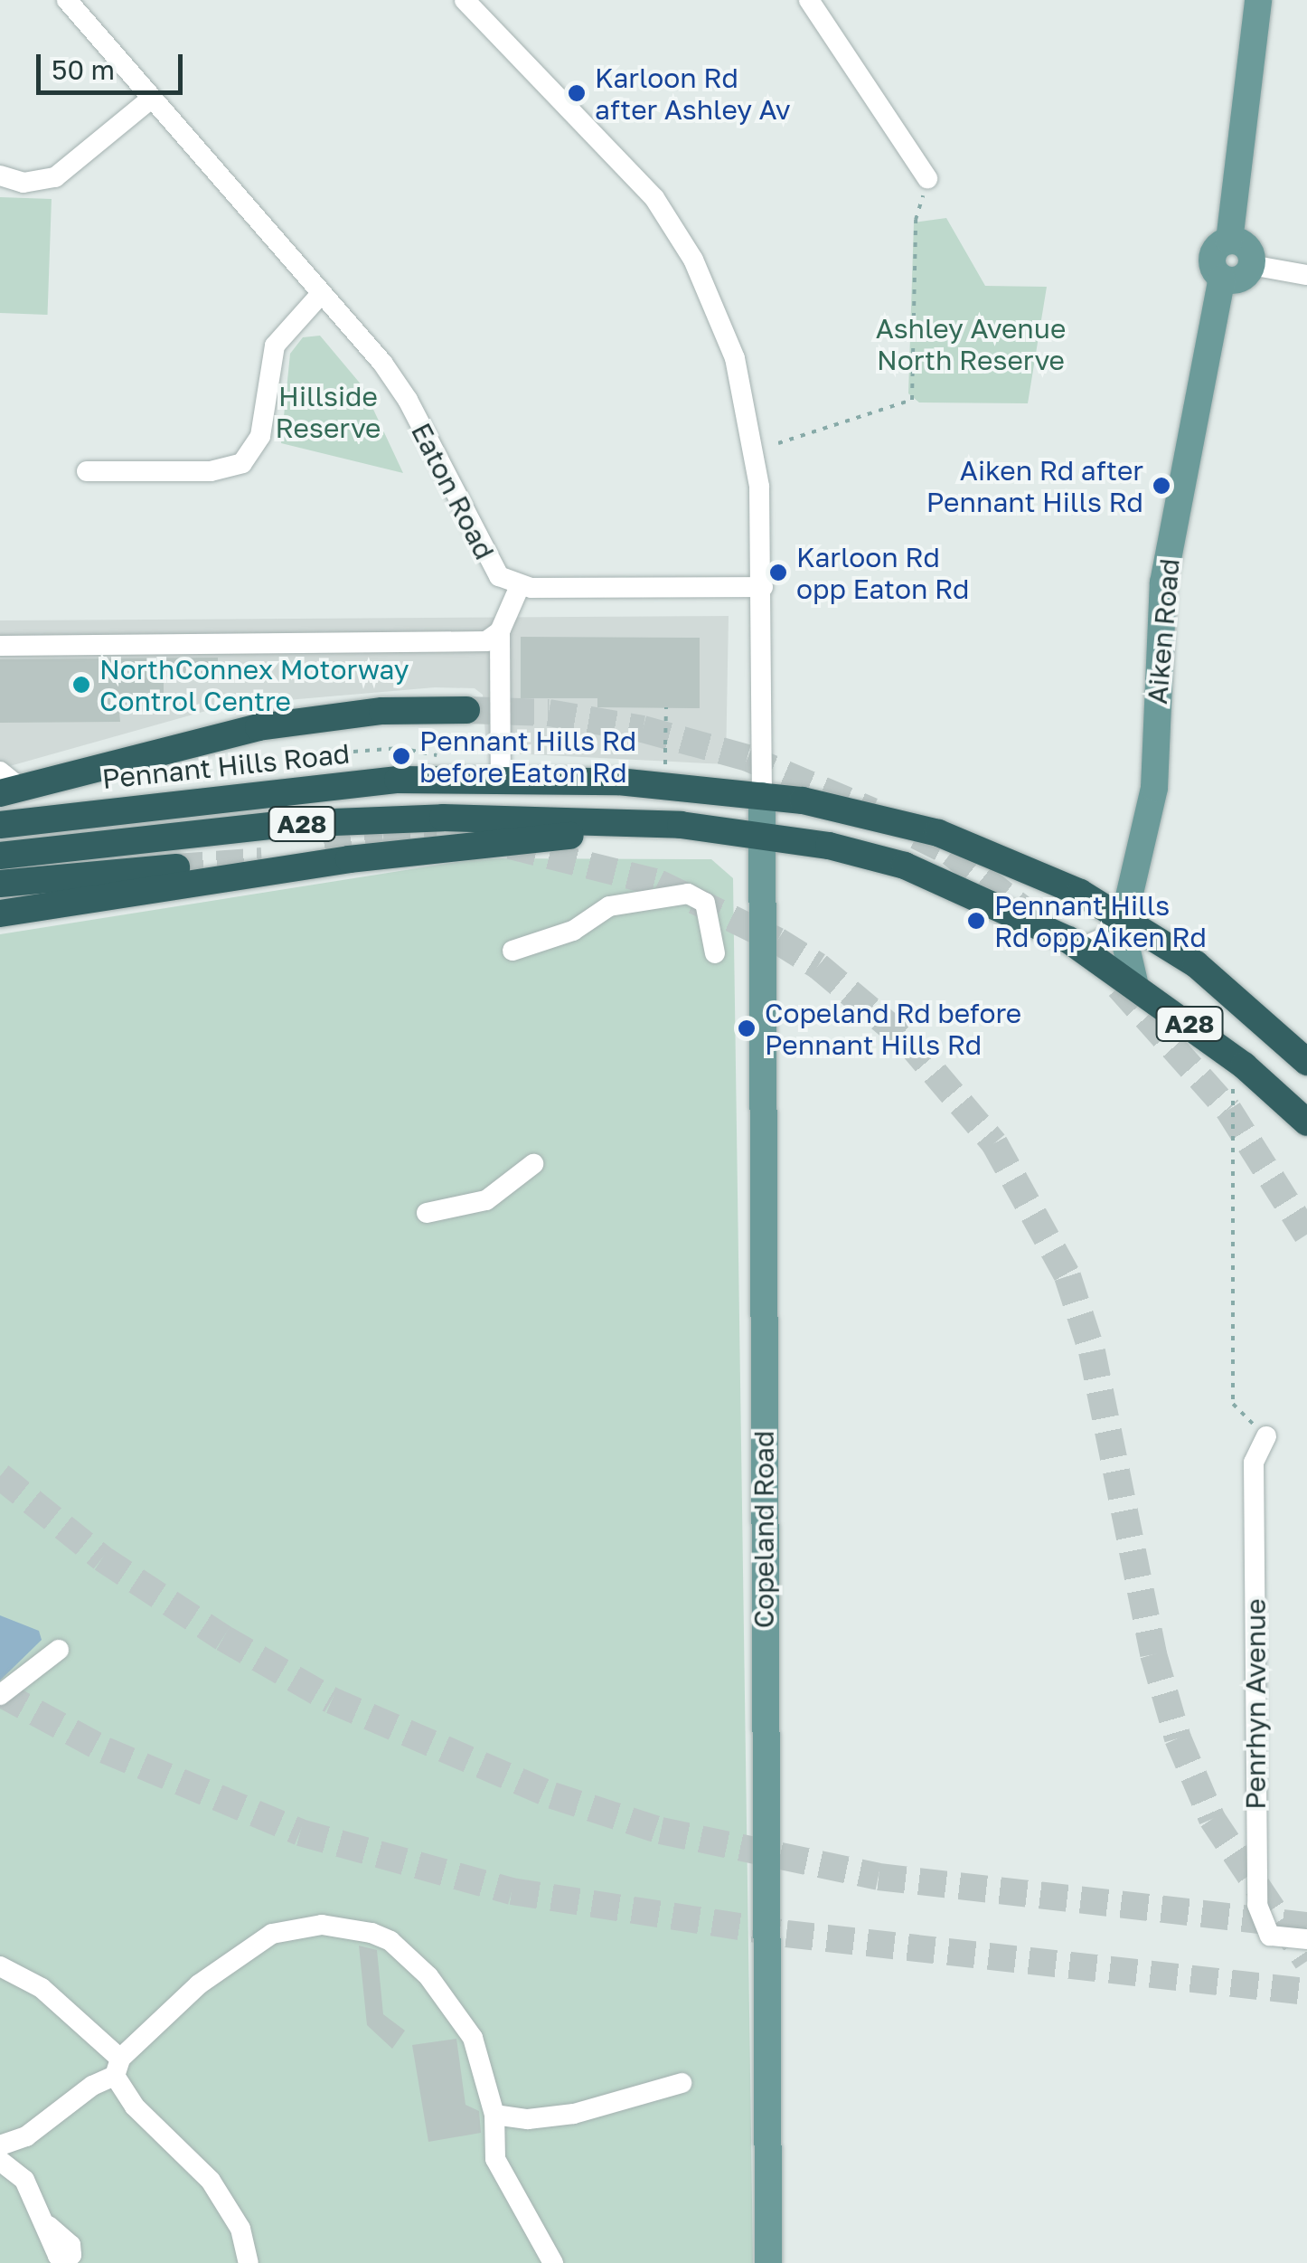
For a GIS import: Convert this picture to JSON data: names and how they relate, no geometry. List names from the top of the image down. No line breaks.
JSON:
{"streets":{"highway":["Pennant Hills Road","A28"],"main road":["Aiken Road","Copeland Road"],"street":["Eaton Road","Penrhyn Avenue"]},"crossings":[["Aiken Road","Pennant Hills Road"],["Aiken Road","A28"],["Pennant Hills Road","Copeland Road"],["A28","Copeland Road"]],"parks":["Ashley Avenue North Reserve","Hillside Reserve"],"places":["Karloon Rd after Ashley Av","Aiken Rd after Pennant Hills Rd","Karloon Rd opp Eaton Rd","NorthConnex Motorway Control Centre","Pennant Hills Rd before Eaton Rd","Pennant Hills Rd opp Aiken Rd","Copeland Rd before Pennant Hills Rd"],"scale_bar":"50 m"}
